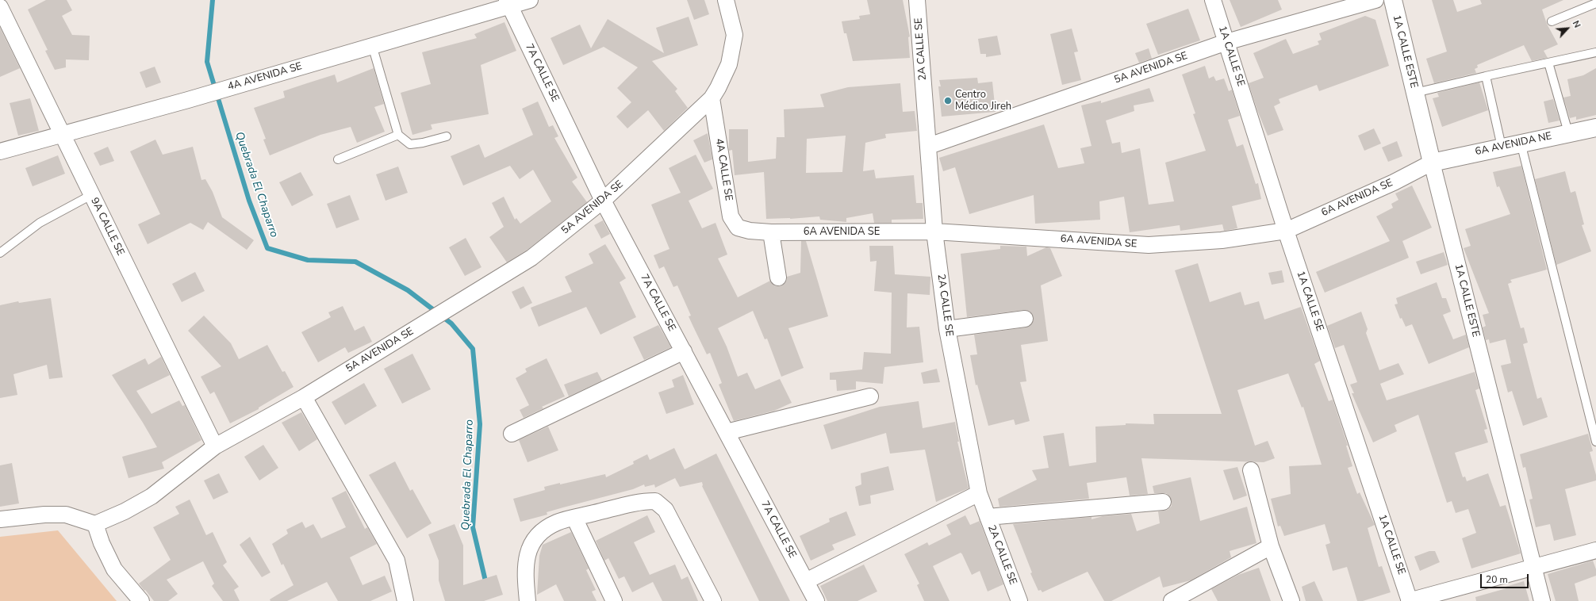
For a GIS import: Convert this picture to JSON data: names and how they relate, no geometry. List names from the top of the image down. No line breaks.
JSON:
{"streets":{"main road":["1A CALLE ESTE","6A AVENIDA NE"],"street":["2A CALLE SE","1A CALLE SE","5A AVENIDA SE","7A CALLE SE","4A AVENIDA SE","4A CALLE SE","6A AVENIDA SE","9A CALLE SE"]},"crossings":[["2A CALLE SE","5A AVENIDA SE"],["2A CALLE SE","6A AVENIDA SE"],["1A CALLE ESTE","6A AVENIDA NE"],["1A CALLE ESTE","6A AVENIDA SE"],["1A CALLE SE","5A AVENIDA SE"],["1A CALLE SE","6A AVENIDA SE"],["5A AVENIDA SE","7A CALLE SE"],["5A AVENIDA SE","4A CALLE SE"],["5A AVENIDA SE","9A CALLE SE"],["7A CALLE SE","4A AVENIDA SE"],["4A AVENIDA SE","9A CALLE SE"],["6A AVENIDA NE","6A AVENIDA SE"],["4A CALLE SE","6A AVENIDA SE"]],"water":["Quebrada El Chaparro"],"places":["Centro Médico Jireh"],"scale_bar":"20 m","north":"top right"}
